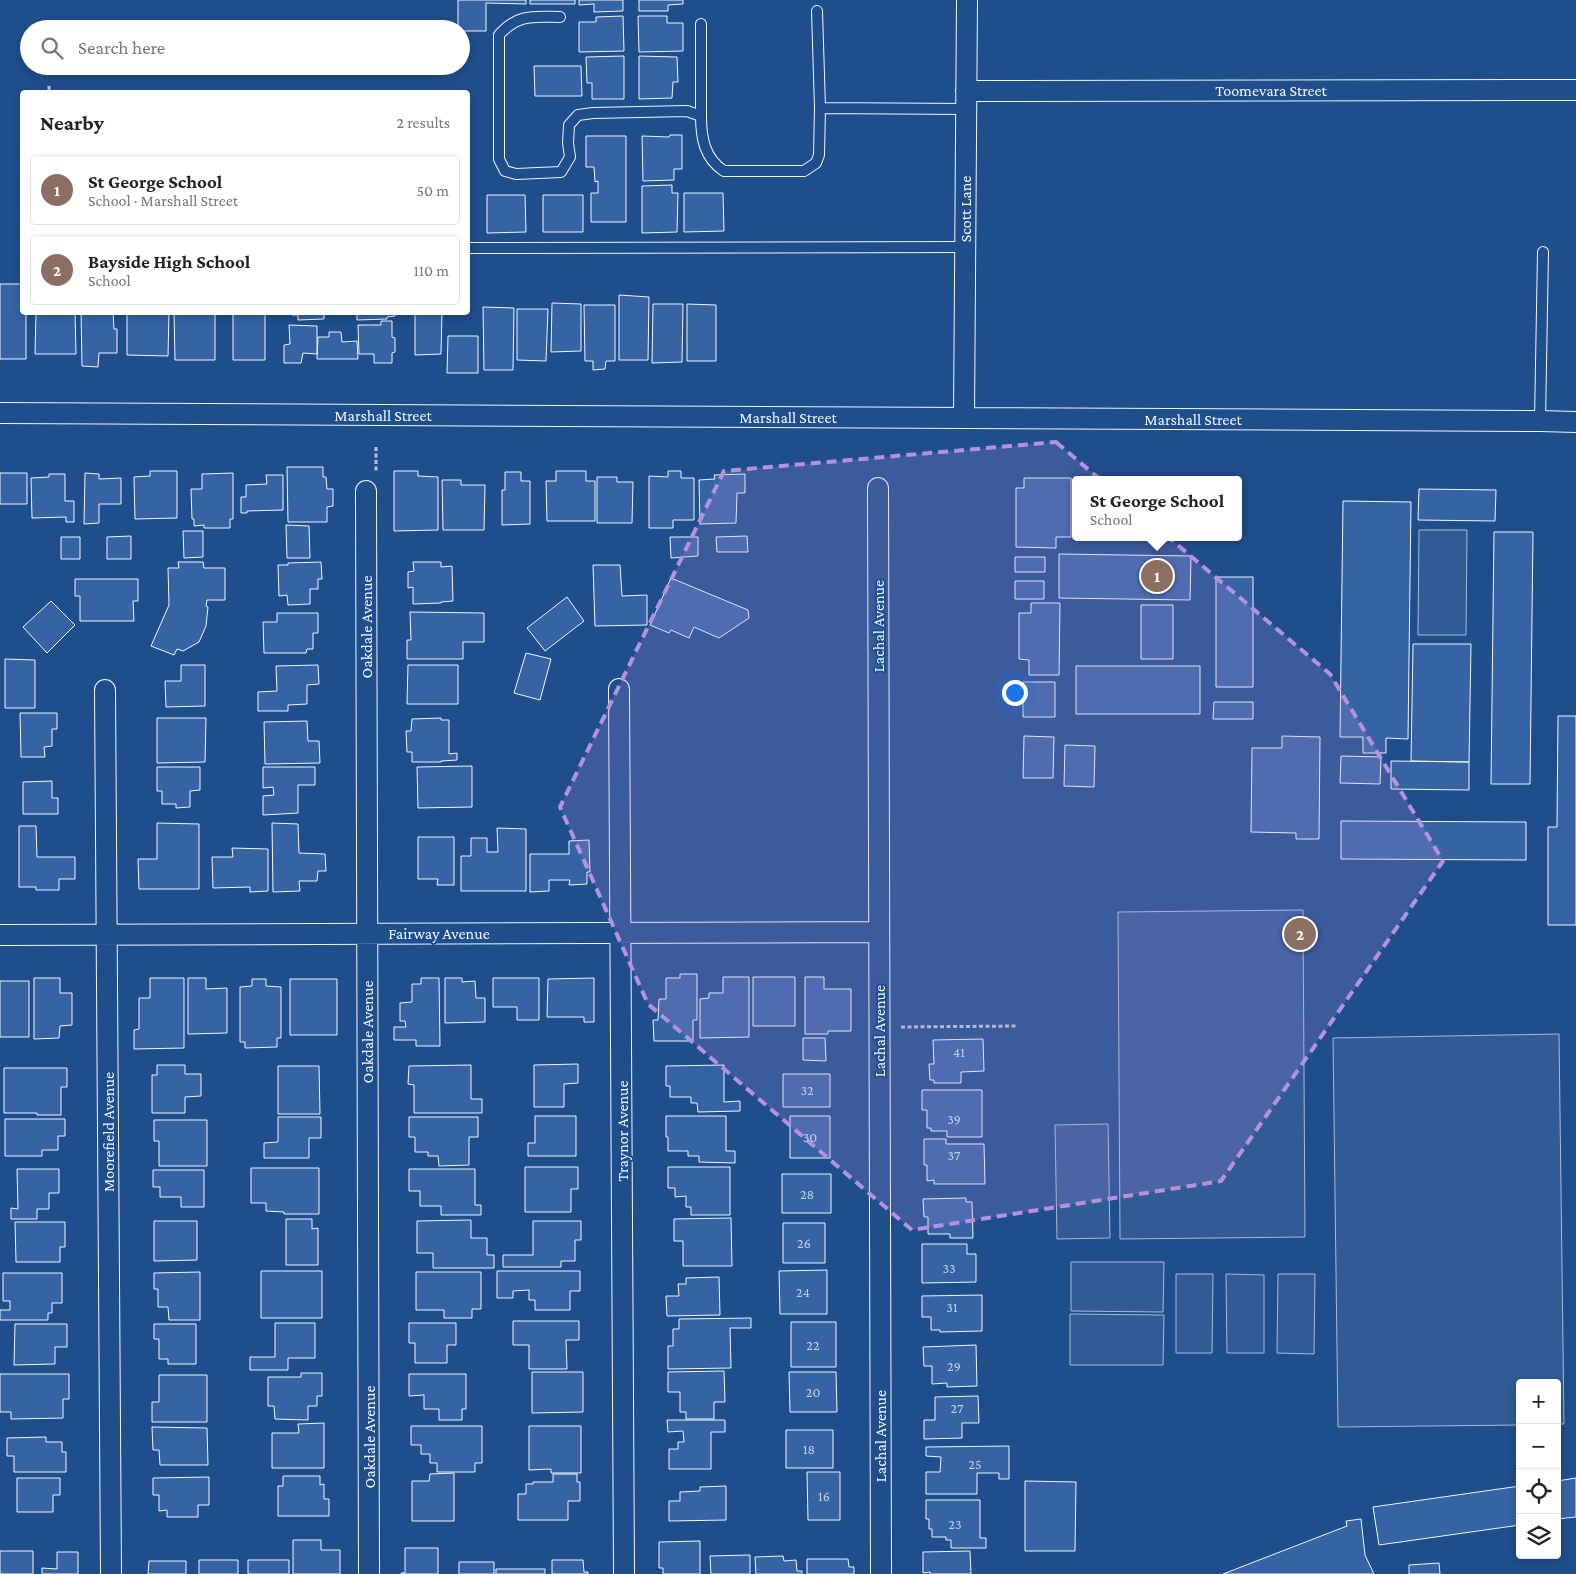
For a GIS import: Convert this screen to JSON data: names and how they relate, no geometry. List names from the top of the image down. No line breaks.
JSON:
{"streets":{"street":["Toomevara Street","Scott Lane","Marshall Street","Lachal Avenue","Oakdale Avenue","Fairway Avenue","Traynor Avenue","Moorefield Avenue"]},"crossings":[["Toomevara Street","Scott Lane"],["Scott Lane","Marshall Street"],["Lachal Avenue","Fairway Avenue"],["Oakdale Avenue","Fairway Avenue"],["Fairway Avenue","Traynor Avenue"],["Fairway Avenue","Moorefield Avenue"]],"house_numbers":["41","32","39","30","37","28","26","33","24","31","22","29","20","27","18","25","16","23"],"page":{"search":"Search here","heading":["Nearby","2 results"],"list":[{"mark":"1","name":"St George School","note":"School · Marshall Street","value":"50 m"},{"mark":"2","name":"Bayside High School","note":"School","value":"110 m"}],"popup":["St George School","School"],"pins":["1","2"],"map_buttons":["+","−"]}}
